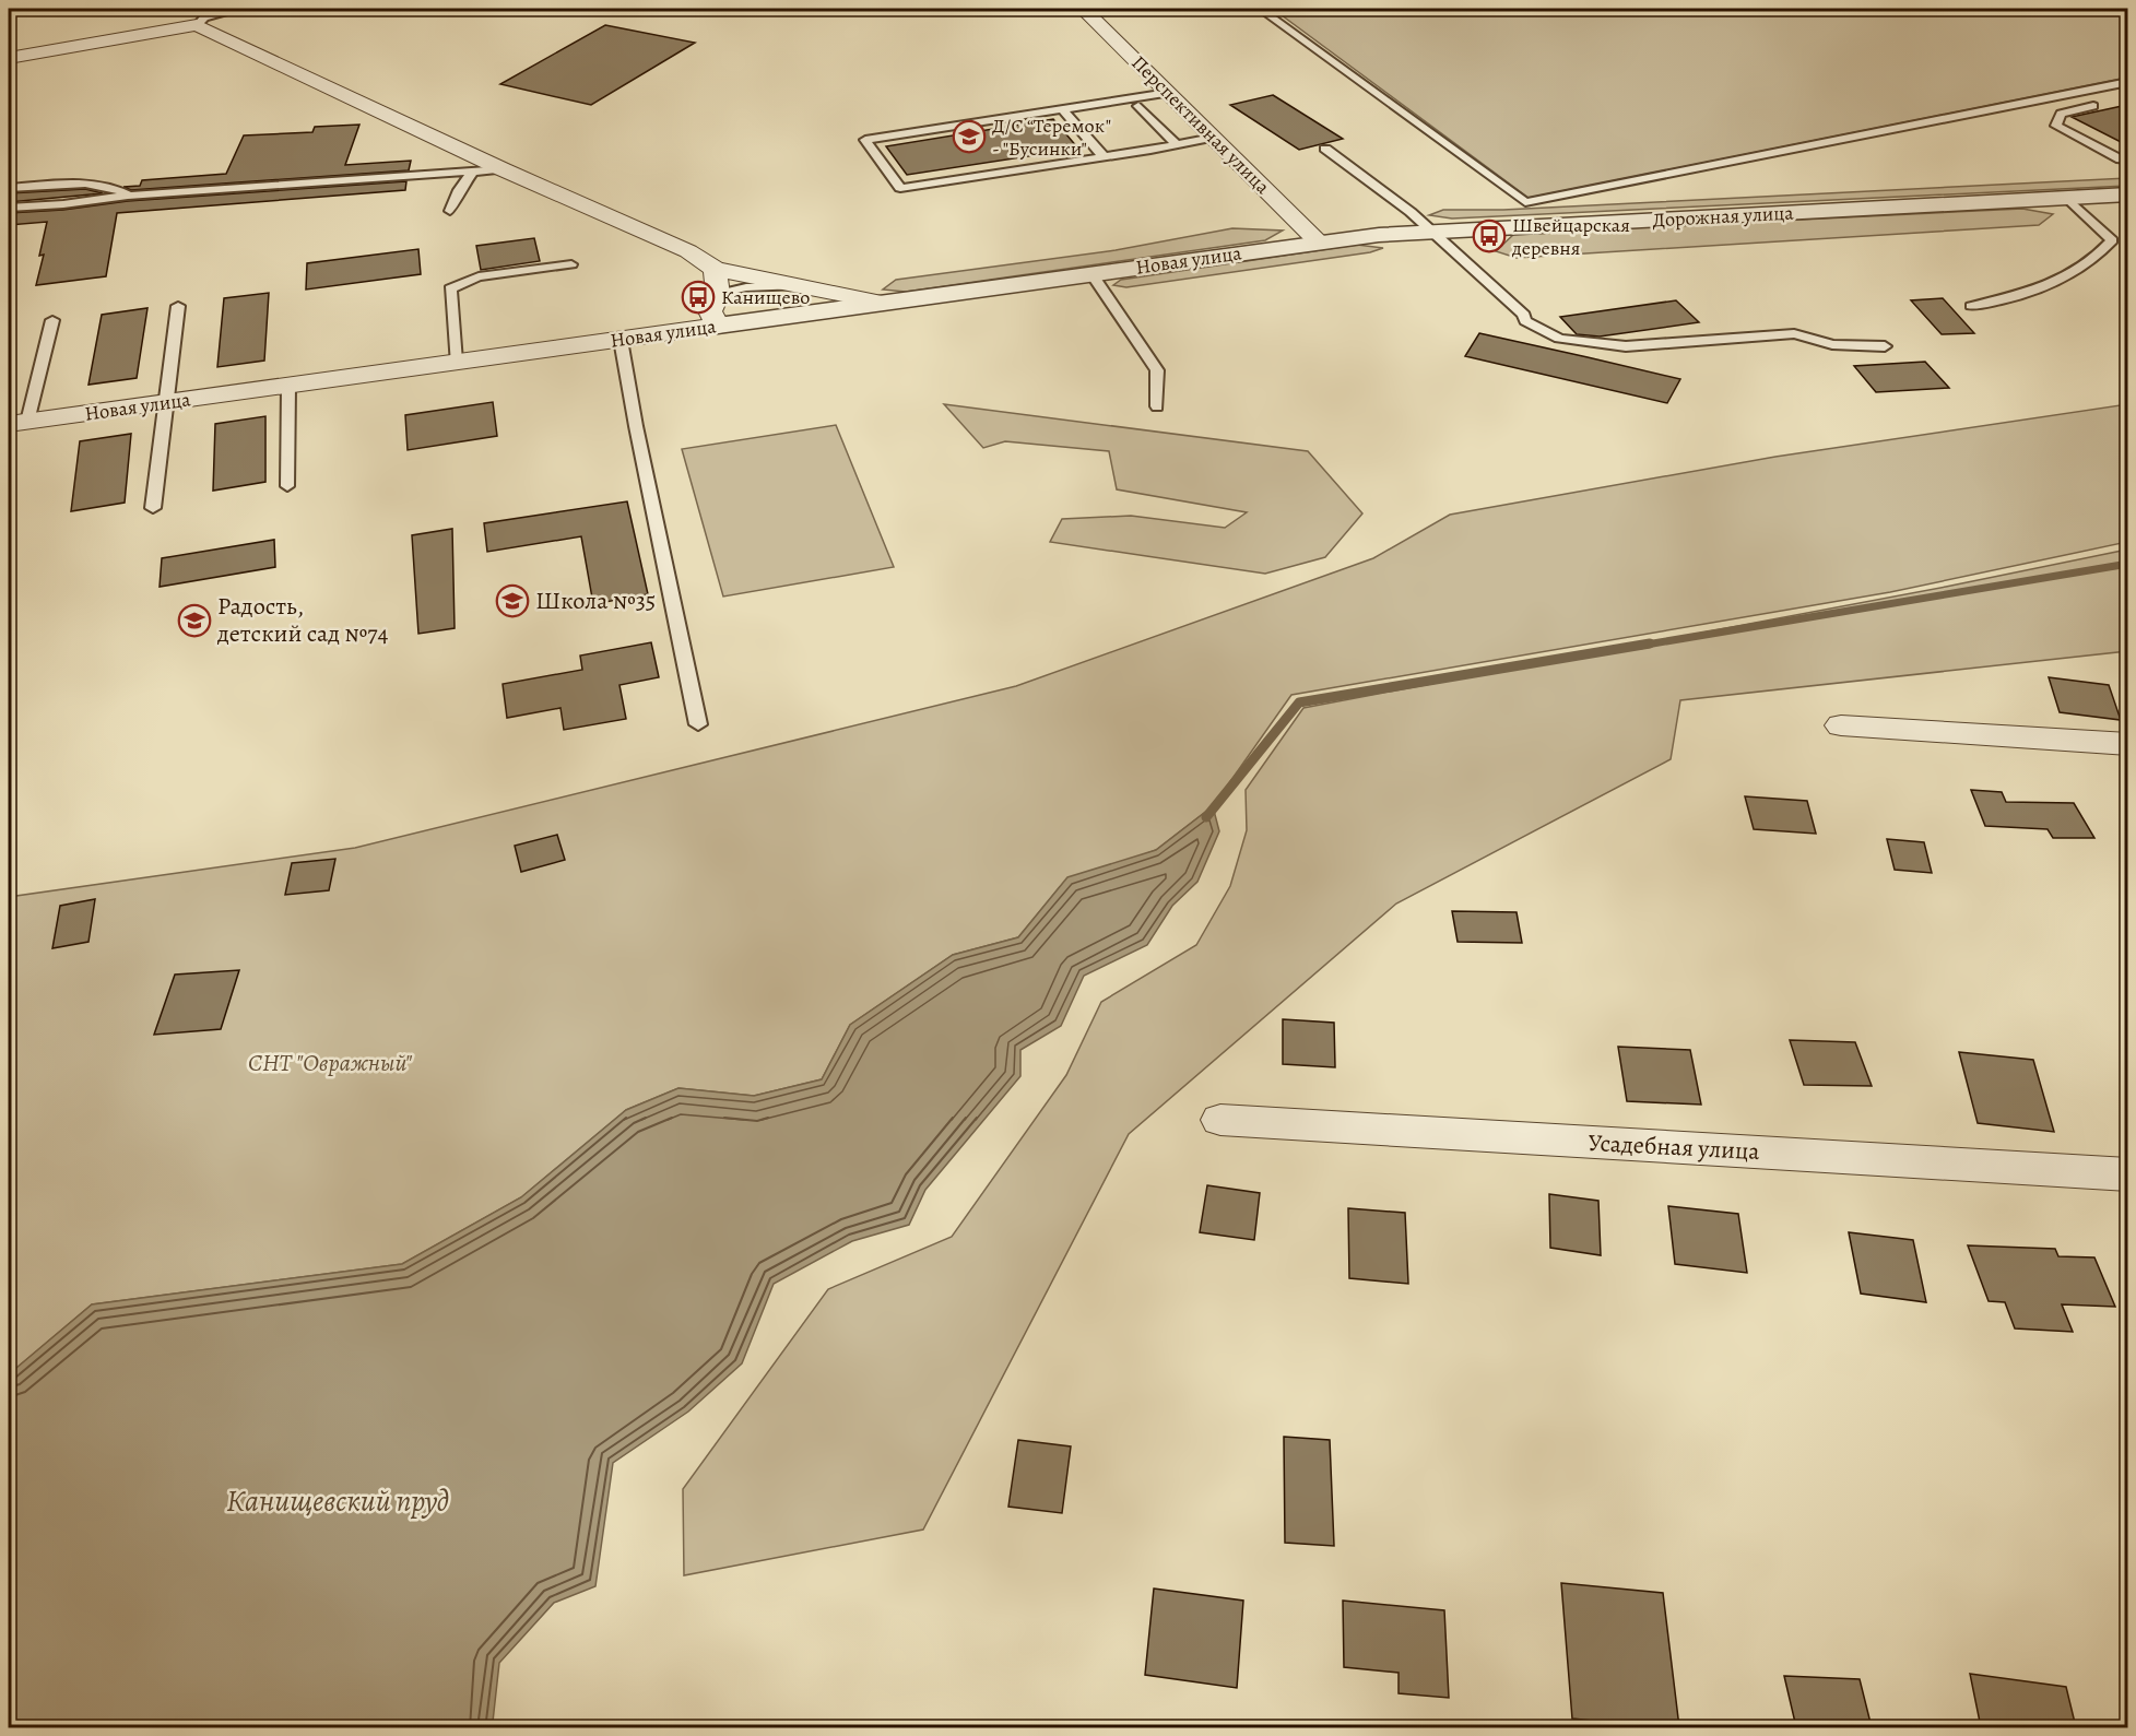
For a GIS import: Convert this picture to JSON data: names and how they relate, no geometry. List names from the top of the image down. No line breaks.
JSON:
{"streets":{"street":["Перспективная улица","Дорожная улица","Новая улица","Усадебная улица"]},"crossings":[["Перспективная улица","Дорожная улица"],["Перспективная улица","Новая улица"],["Дорожная улица","Новая улица"]],"water":["Канищевский пруд"],"parks":["СНТ \"Овражный\""],"places":{"school or university":["Д/С “Теремок\" - \"Бусинки\"","Школа №35","Радость, детский сад №74"],"bus stop":["Швейцарская деревня","Канищево"]}}
